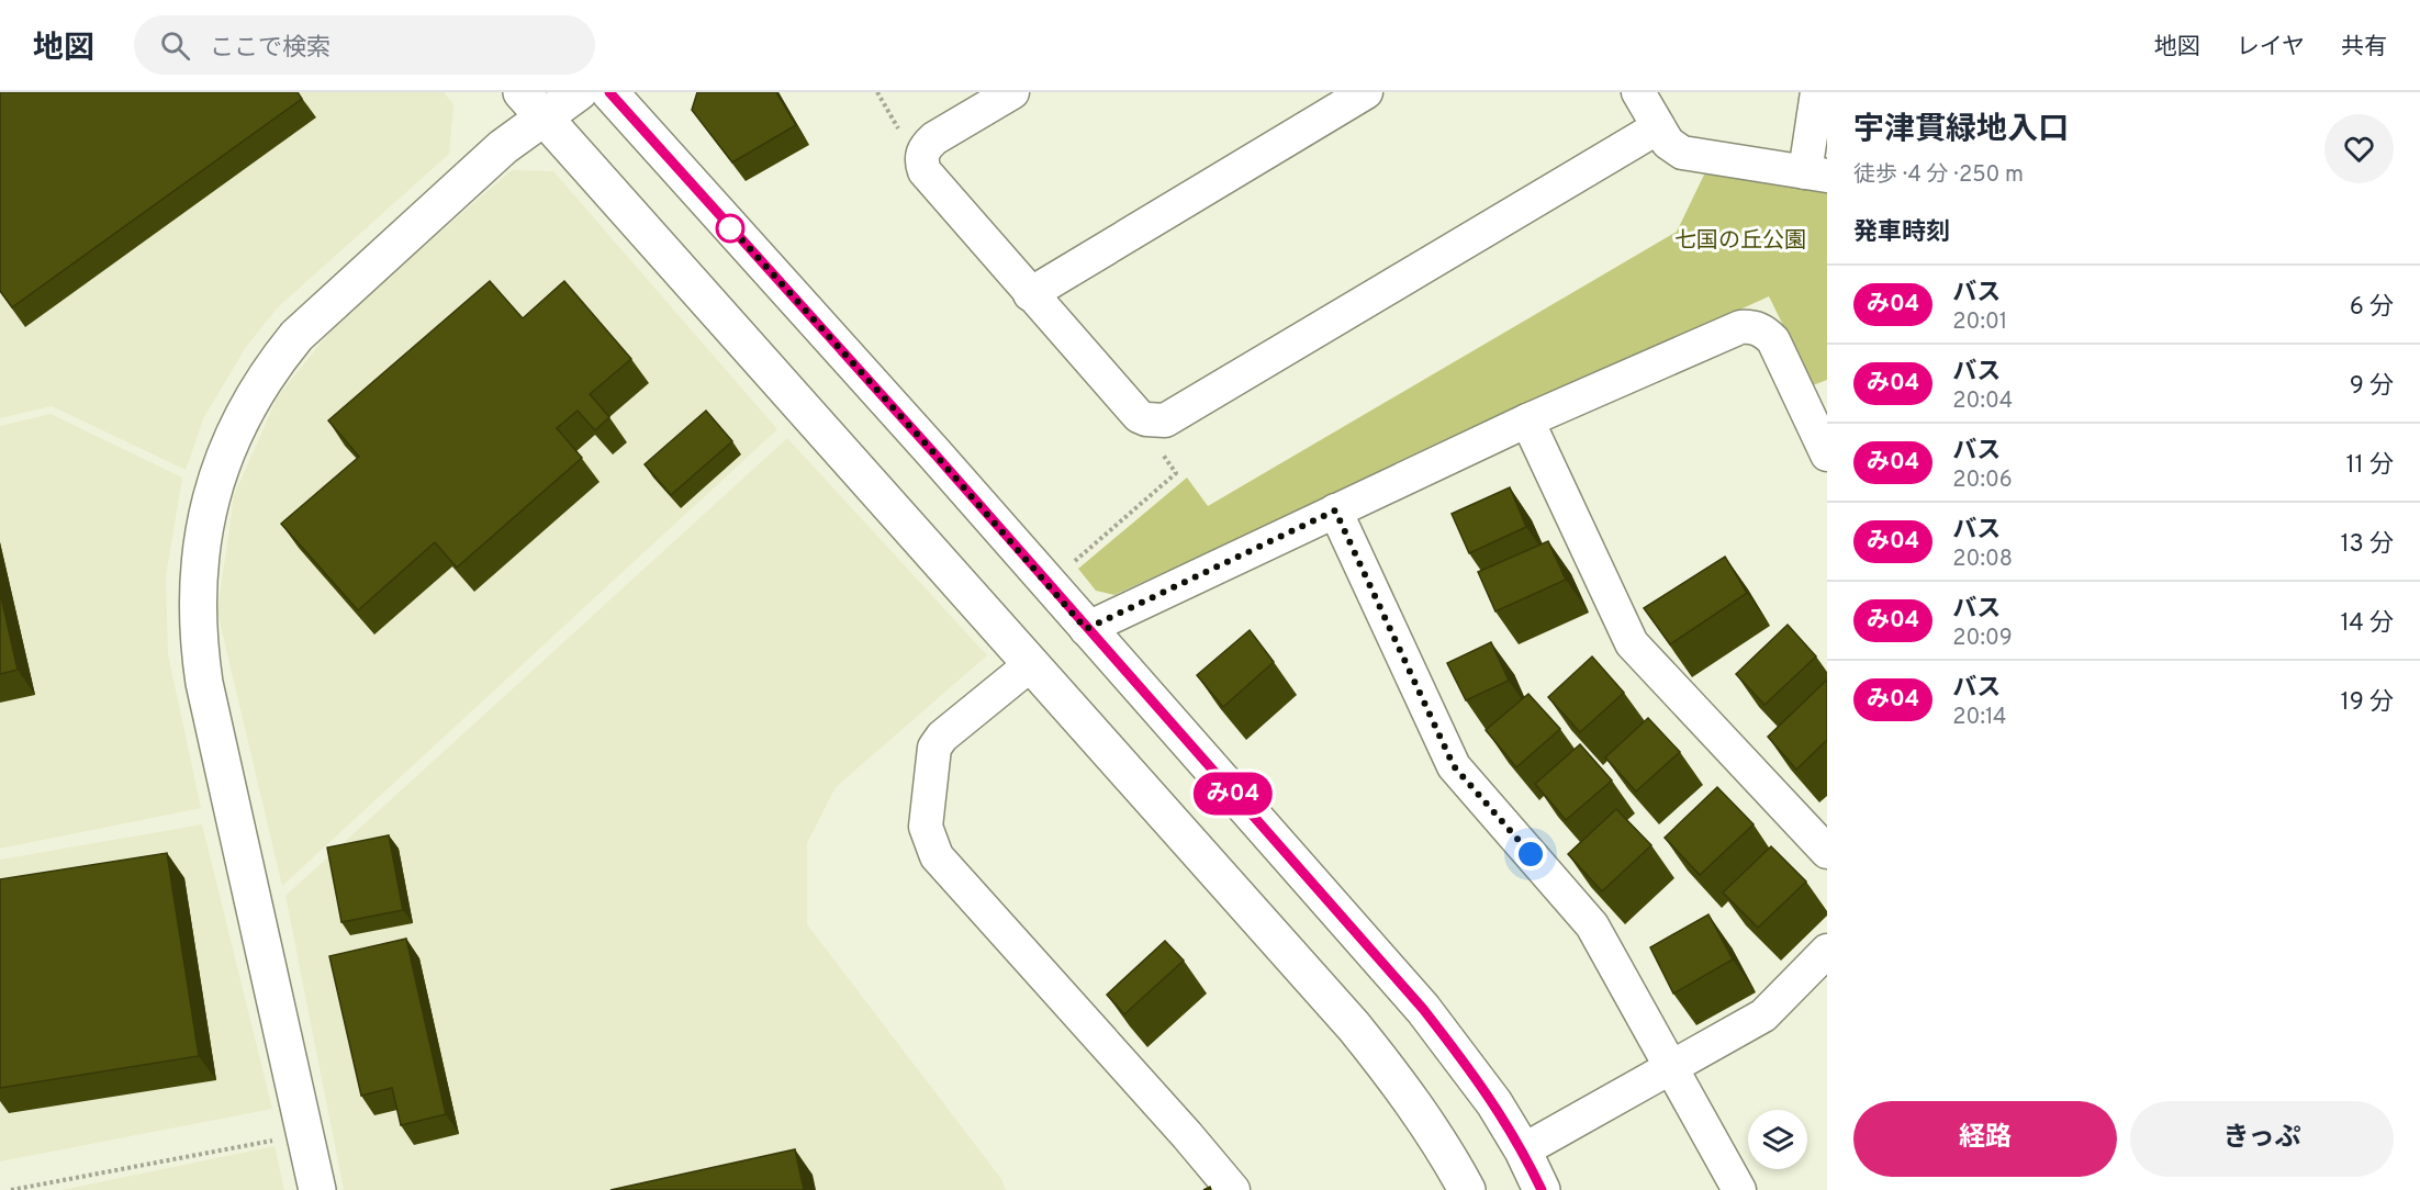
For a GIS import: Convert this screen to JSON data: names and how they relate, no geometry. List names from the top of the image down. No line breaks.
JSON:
{"parks":["七国の丘公園"],"lines":["bus line み04"],"page":{"header":"地図","search":"ここで検索","nav":["地図","レイヤ","共有"],"on_map":"み04","heading":[["宇津貫緑地入口","徒歩 · 4 分 · 250 m"],"発車時刻"],"list":[{"mark":"み04","name":"バス","note":"20:01","value":"6 分"},{"mark":"み04","name":"バス","note":"20:04","value":"9 分"},{"mark":"み04","name":"バス","note":"20:06","value":"11 分"},{"mark":"み04","name":"バス","note":"20:08","value":"13 分"},{"mark":"み04","name":"バス","note":"20:09","value":"14 分"},{"mark":"み04","name":"バス","note":"20:14","value":"19 分"}],"buttons":["経路","きっぷ"]}}
